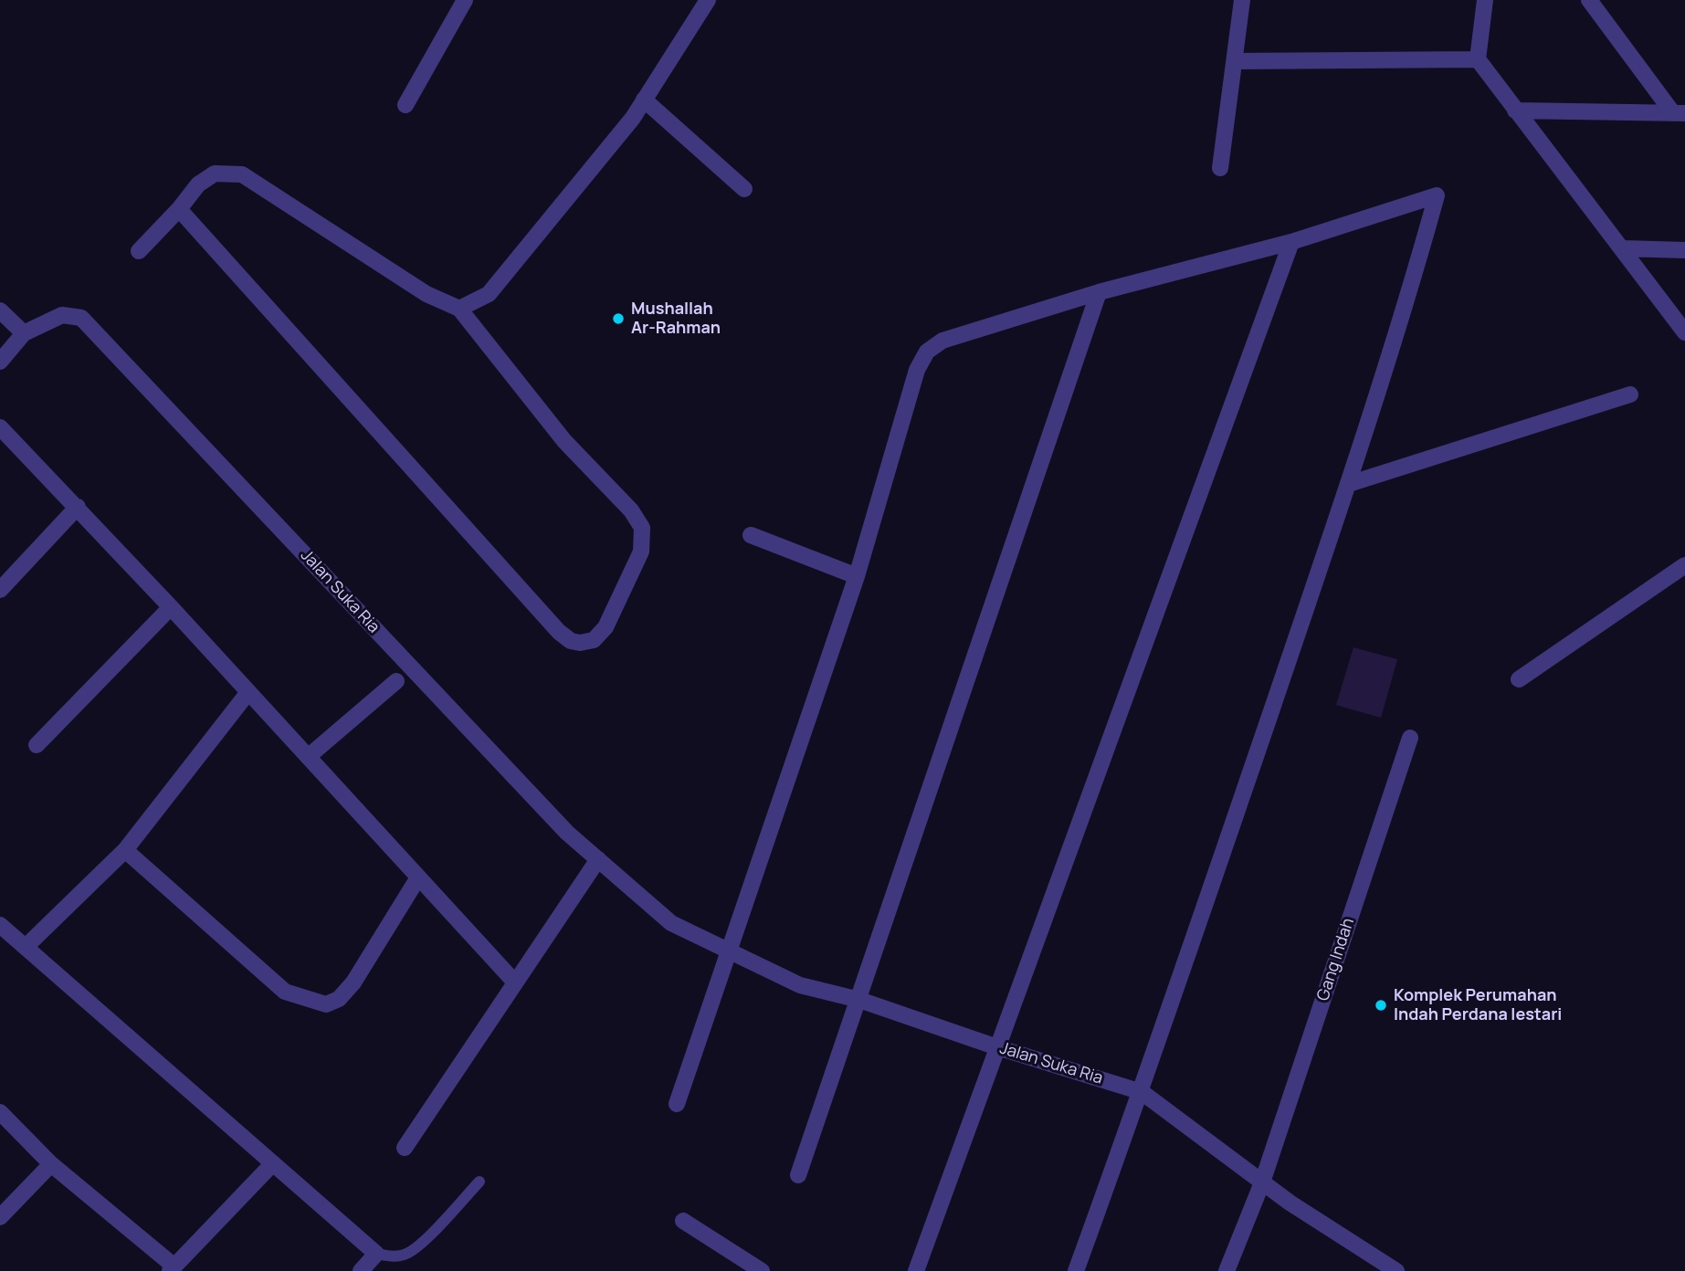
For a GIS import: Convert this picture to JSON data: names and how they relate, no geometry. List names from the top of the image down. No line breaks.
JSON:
{"streets":{"street":["Jalan Suka Ria","Gang Indah"]},"crossings":[["Jalan Suka Ria","Gang Indah"]],"places":["Mushallah Ar-Rahman","Komplek Perumahan Indah Perdana lestari"]}
